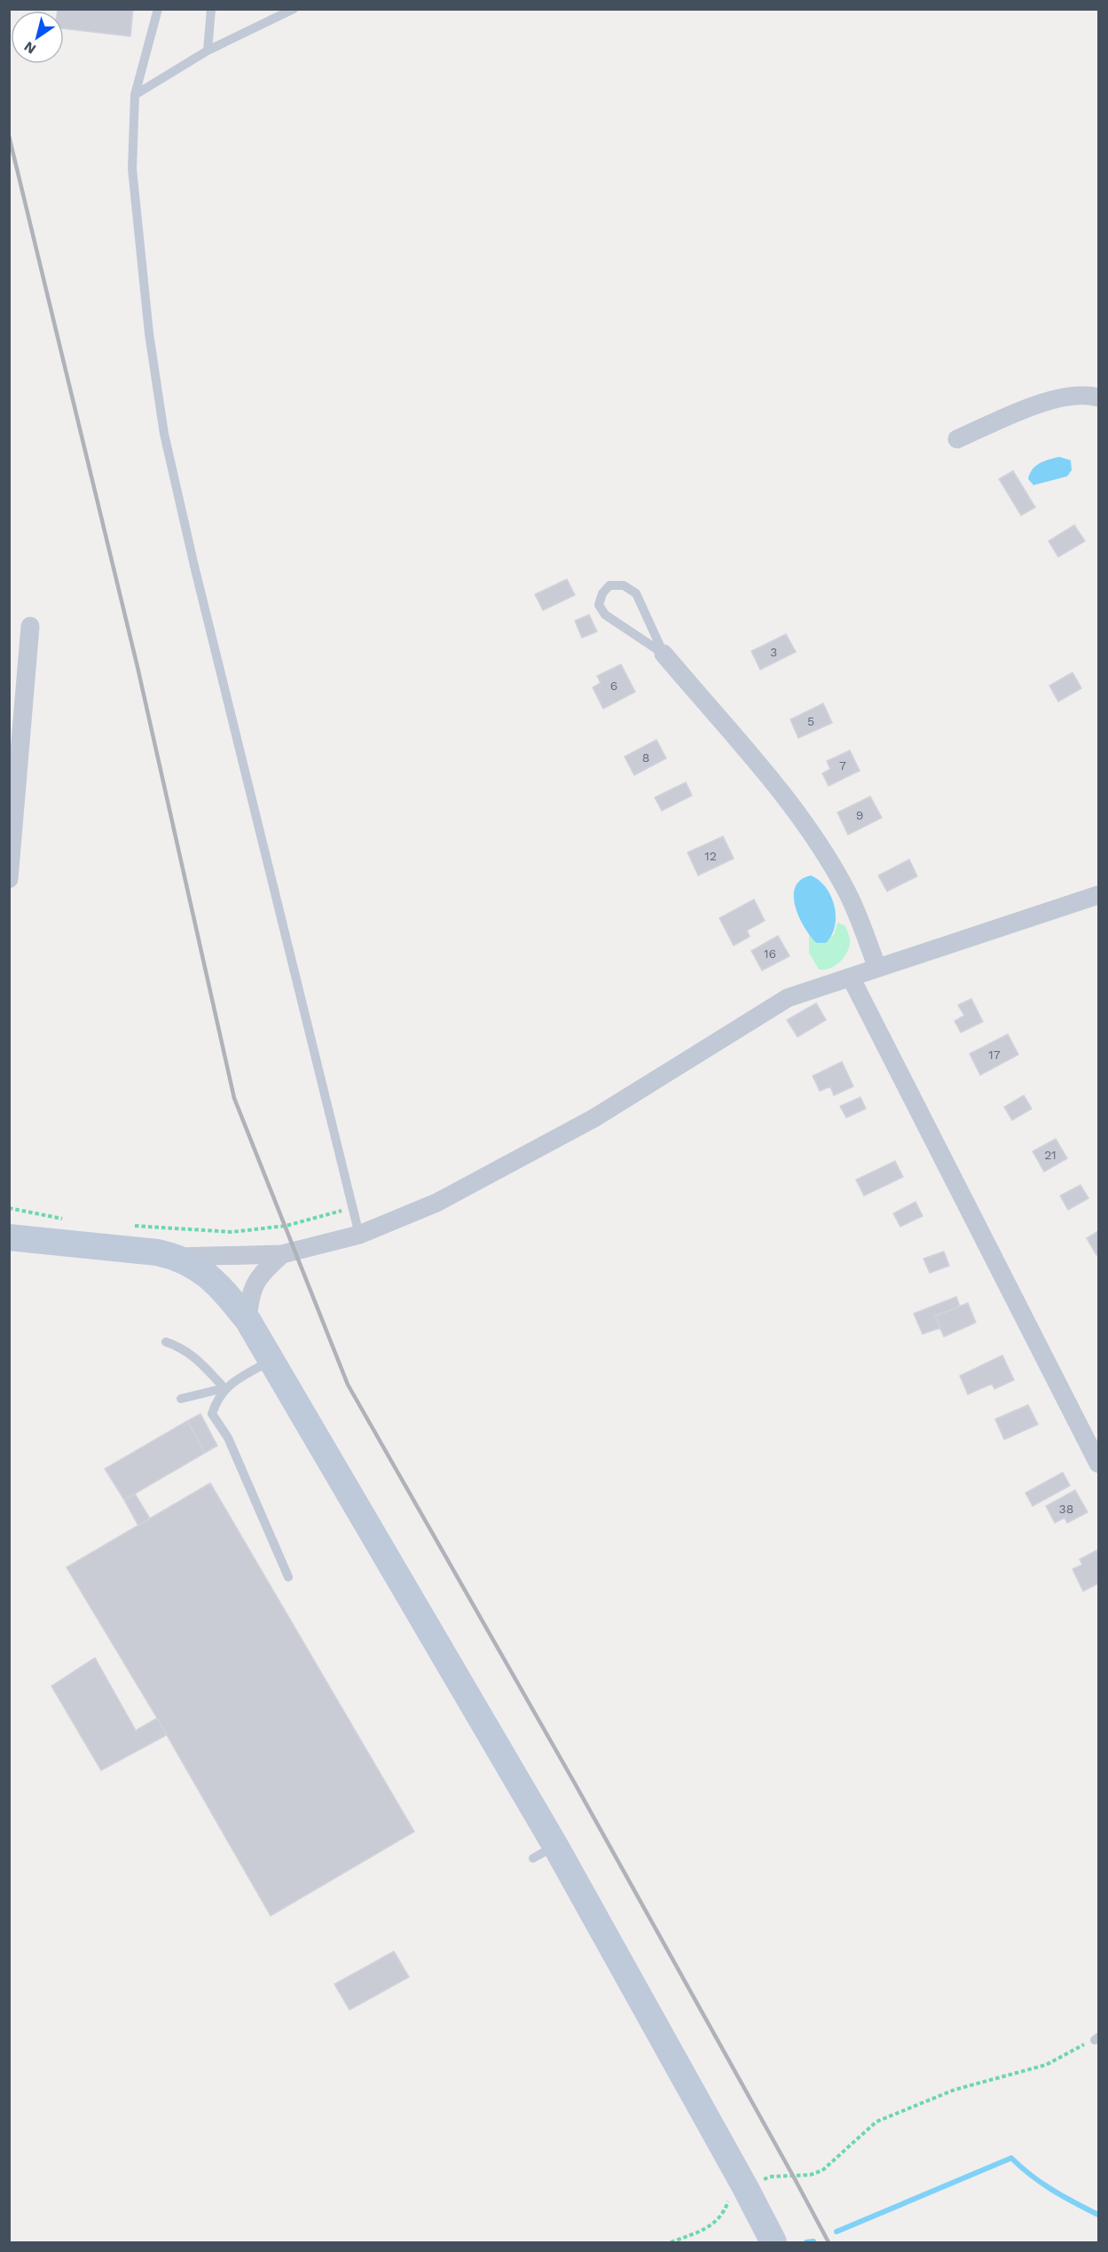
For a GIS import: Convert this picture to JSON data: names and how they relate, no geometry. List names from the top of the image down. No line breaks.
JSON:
{"house_numbers":["3","6","5","8","7","9","12","16","17","21","38"],"north":"bottom left"}
